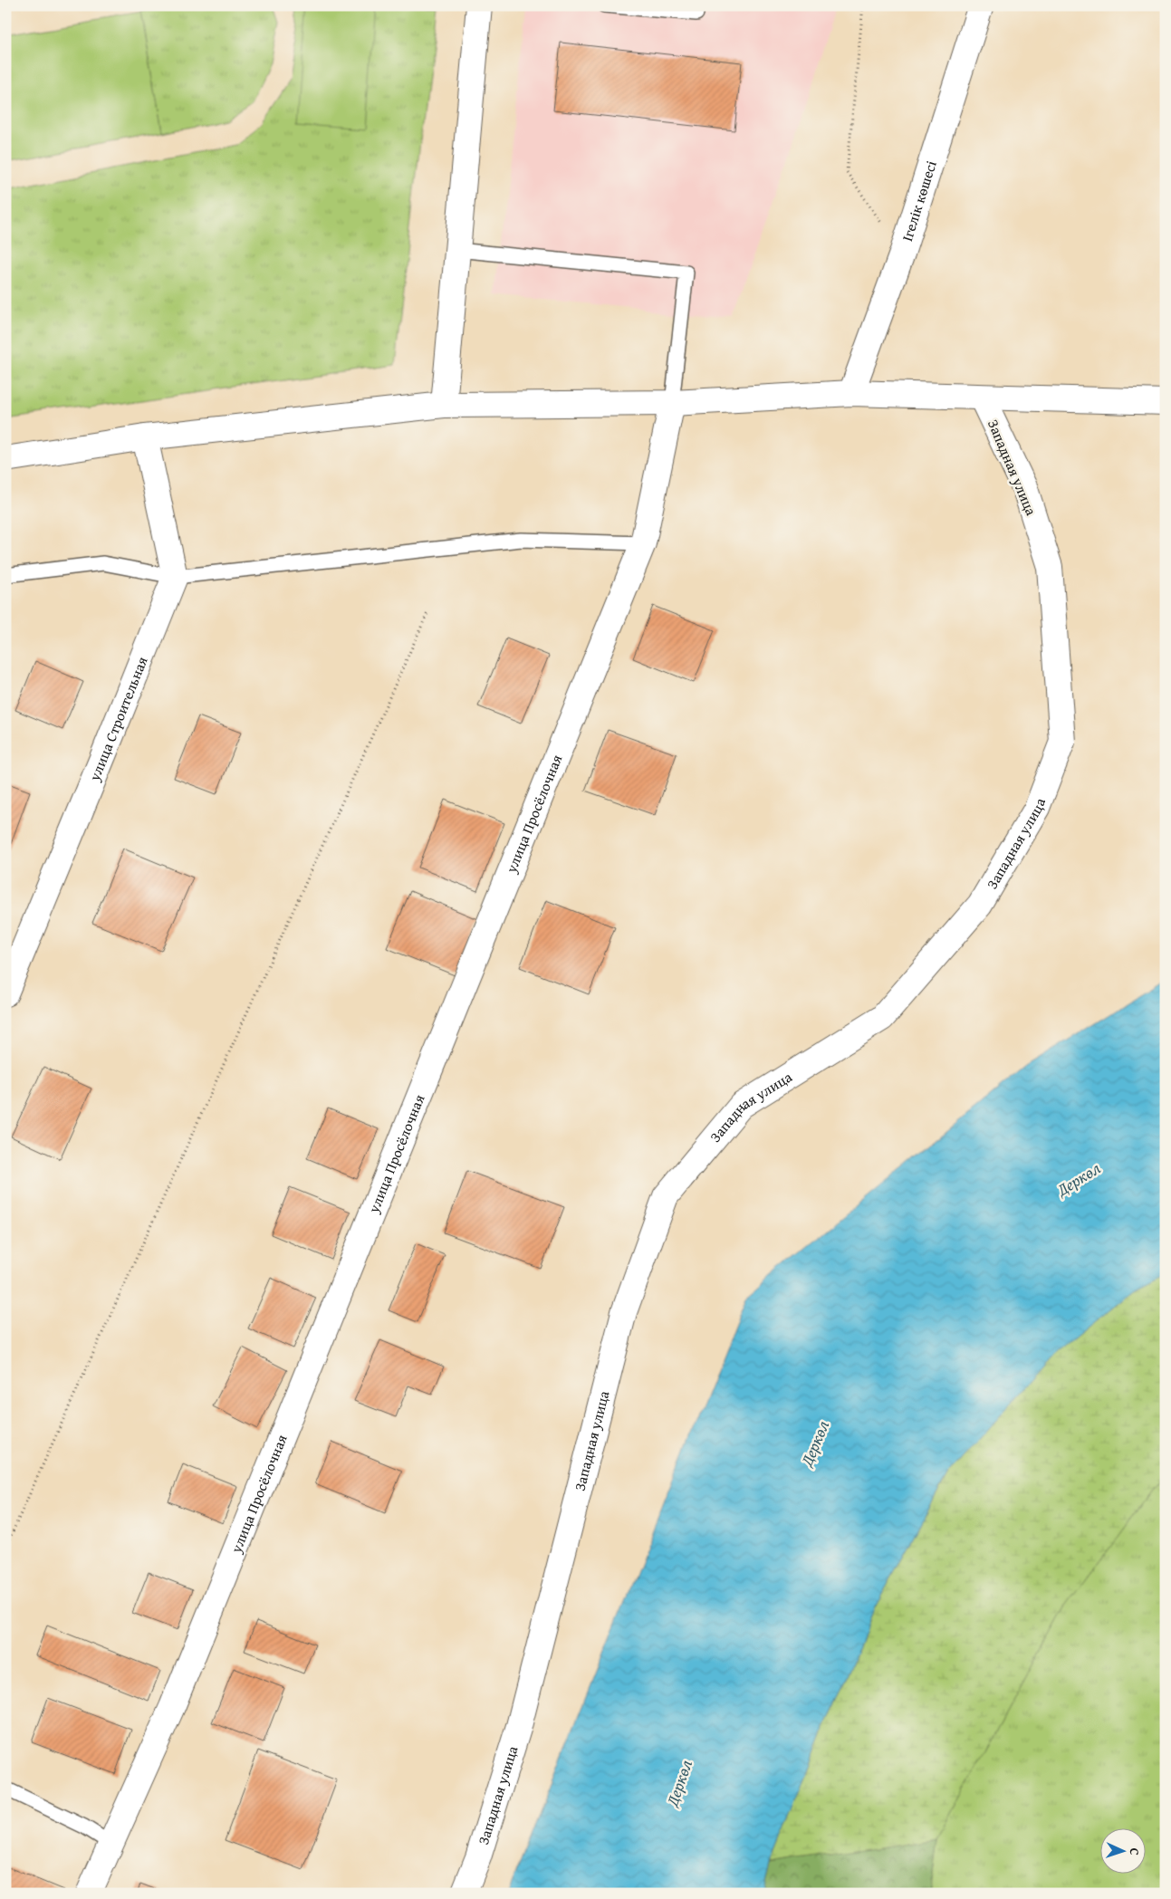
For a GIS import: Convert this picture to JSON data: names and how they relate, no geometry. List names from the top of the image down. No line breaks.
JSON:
{"streets":{"street":["Ігелік көшесі","Западная улица","улица Строительная","улица Просёлочная"]},"water":["Деркөл"],"north":"right"}
